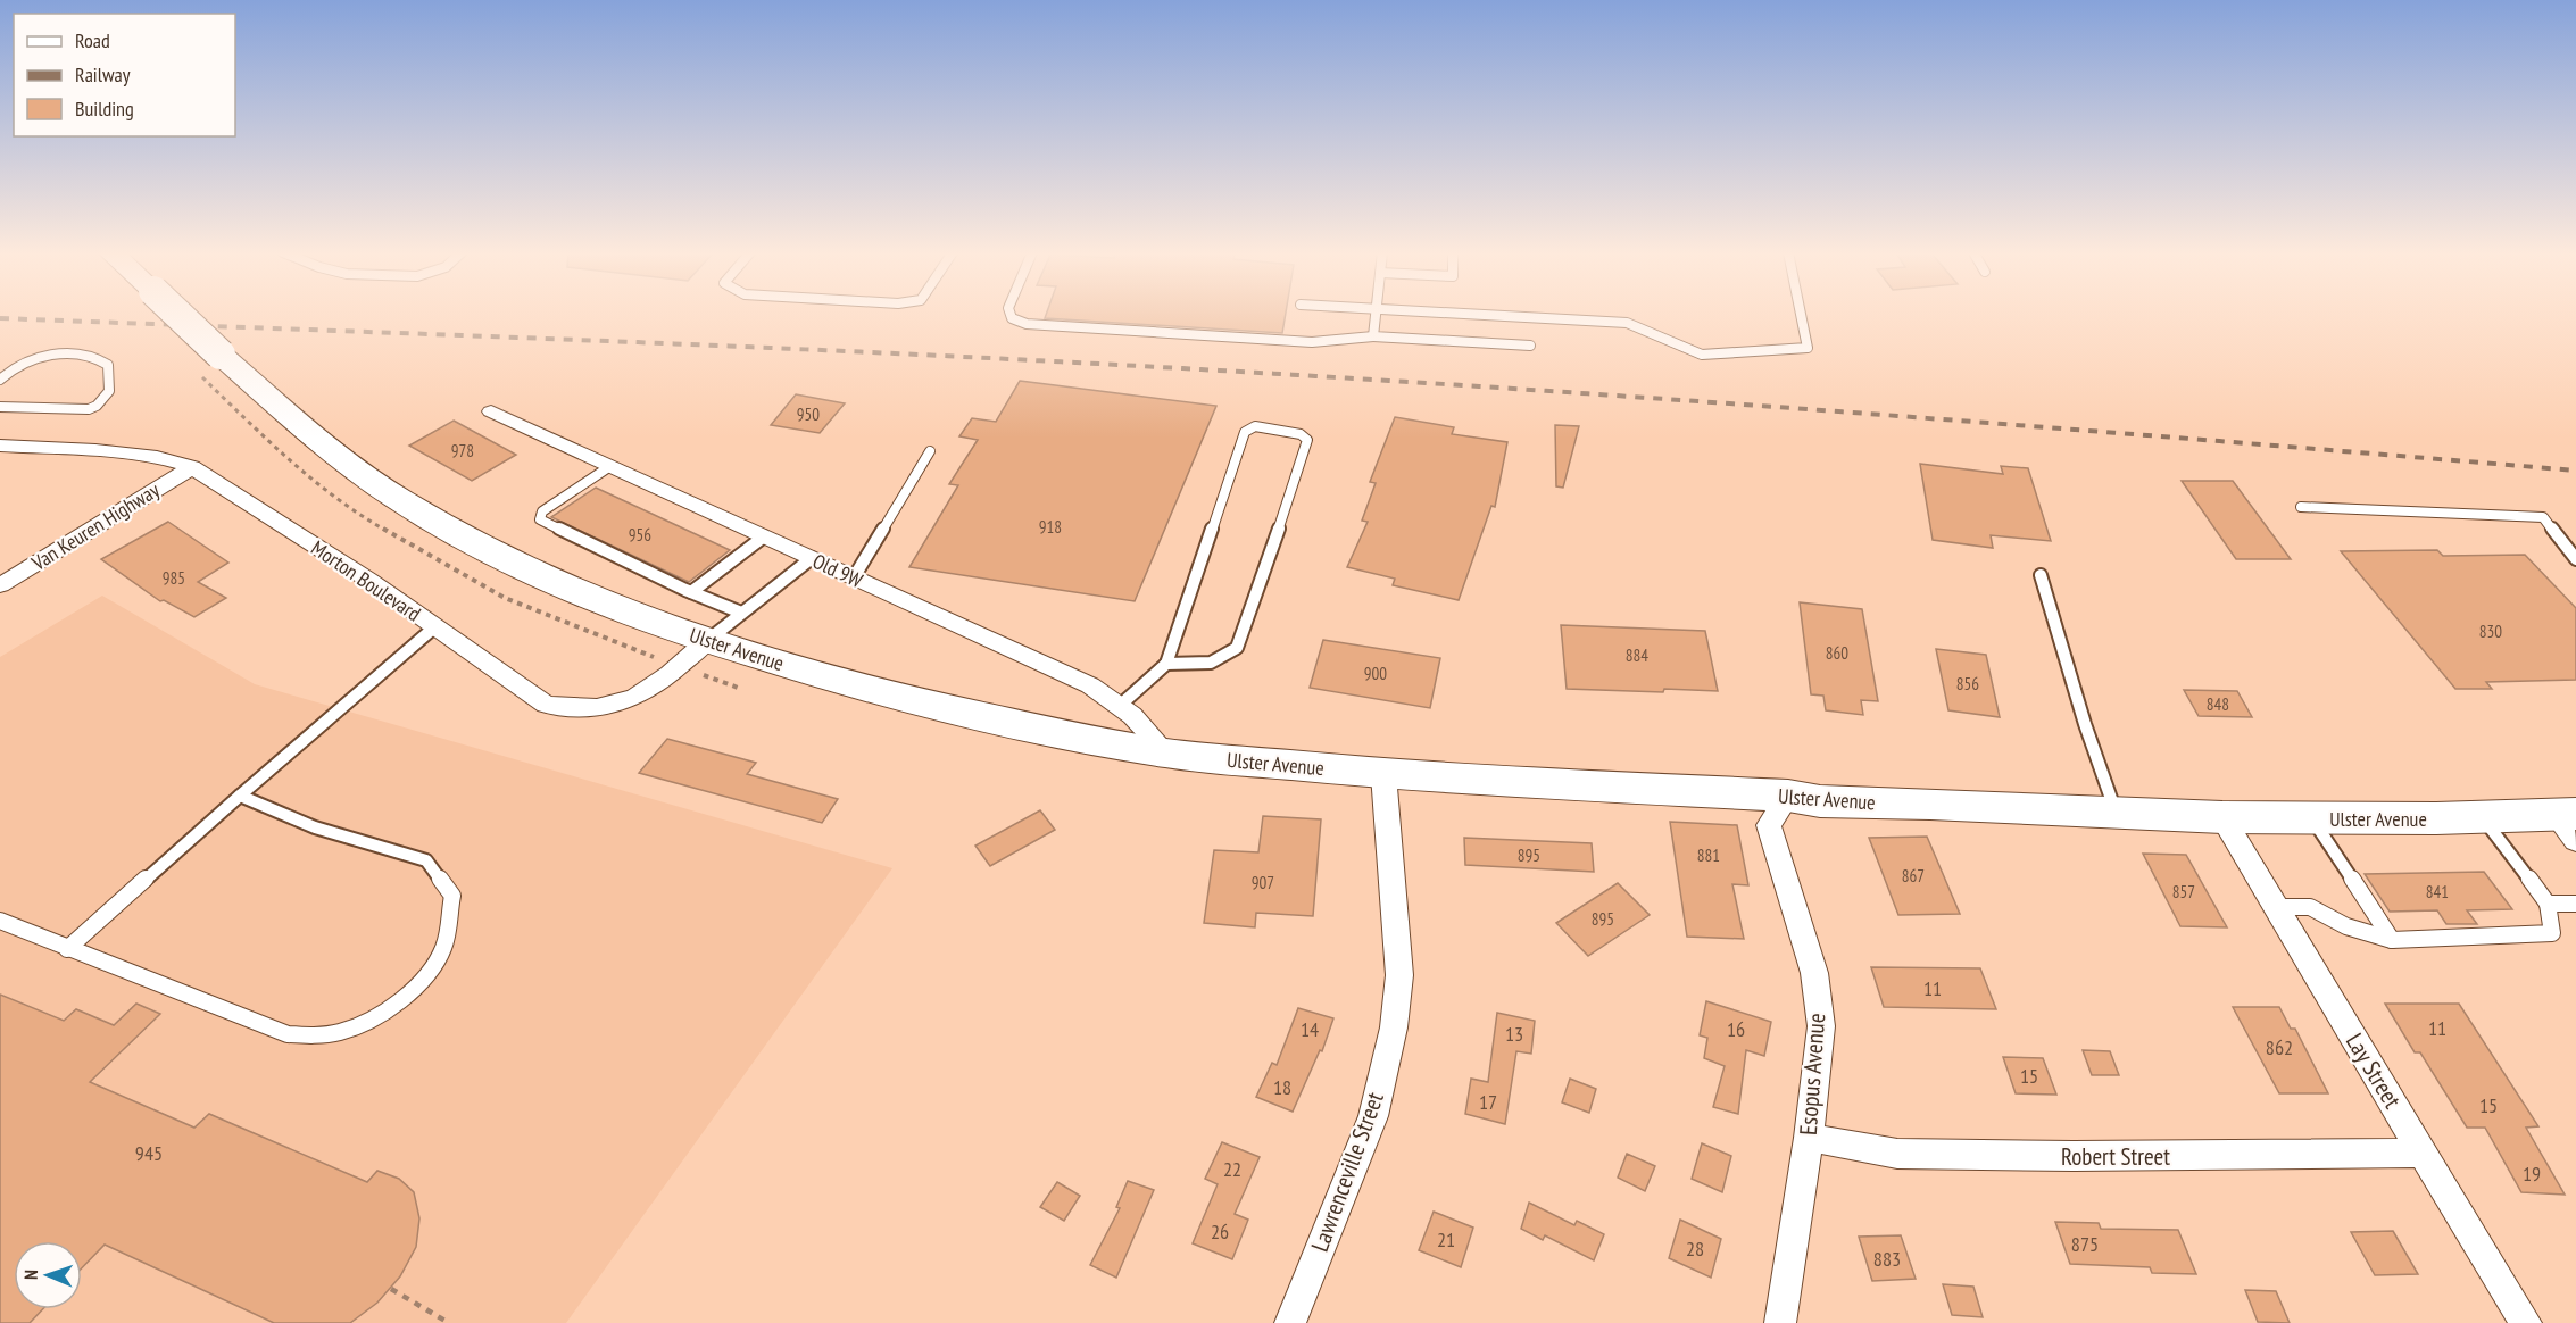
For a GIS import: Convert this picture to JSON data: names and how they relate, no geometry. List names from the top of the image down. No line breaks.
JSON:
{"streets":{"main road":["Ulster Avenue"],"street":["Van Keuren Highway","Old 9W","Morton Boulevard","Lay Street","Esopus Avenue","Robert Street","Lawrenceville Street"]},"crossings":[["Van Keuren Highway","Morton Boulevard"],["Old 9W","Ulster Avenue"],["Morton Boulevard","Ulster Avenue"],["Ulster Avenue","Lay Street"],["Ulster Avenue","Esopus Avenue"],["Ulster Avenue","Lawrenceville Street"],["Lay Street","Robert Street"],["Esopus Avenue","Robert Street"]],"house_numbers":["950","978","918","956","985","830","860","884","900","856","848","895","881","867","907","857","841","895","11","11","14","16","13","862","15","18","17","15","945","22","19","26","21","875","28","883"],"legend":["Road","Railway","Building"],"north":"left"}
